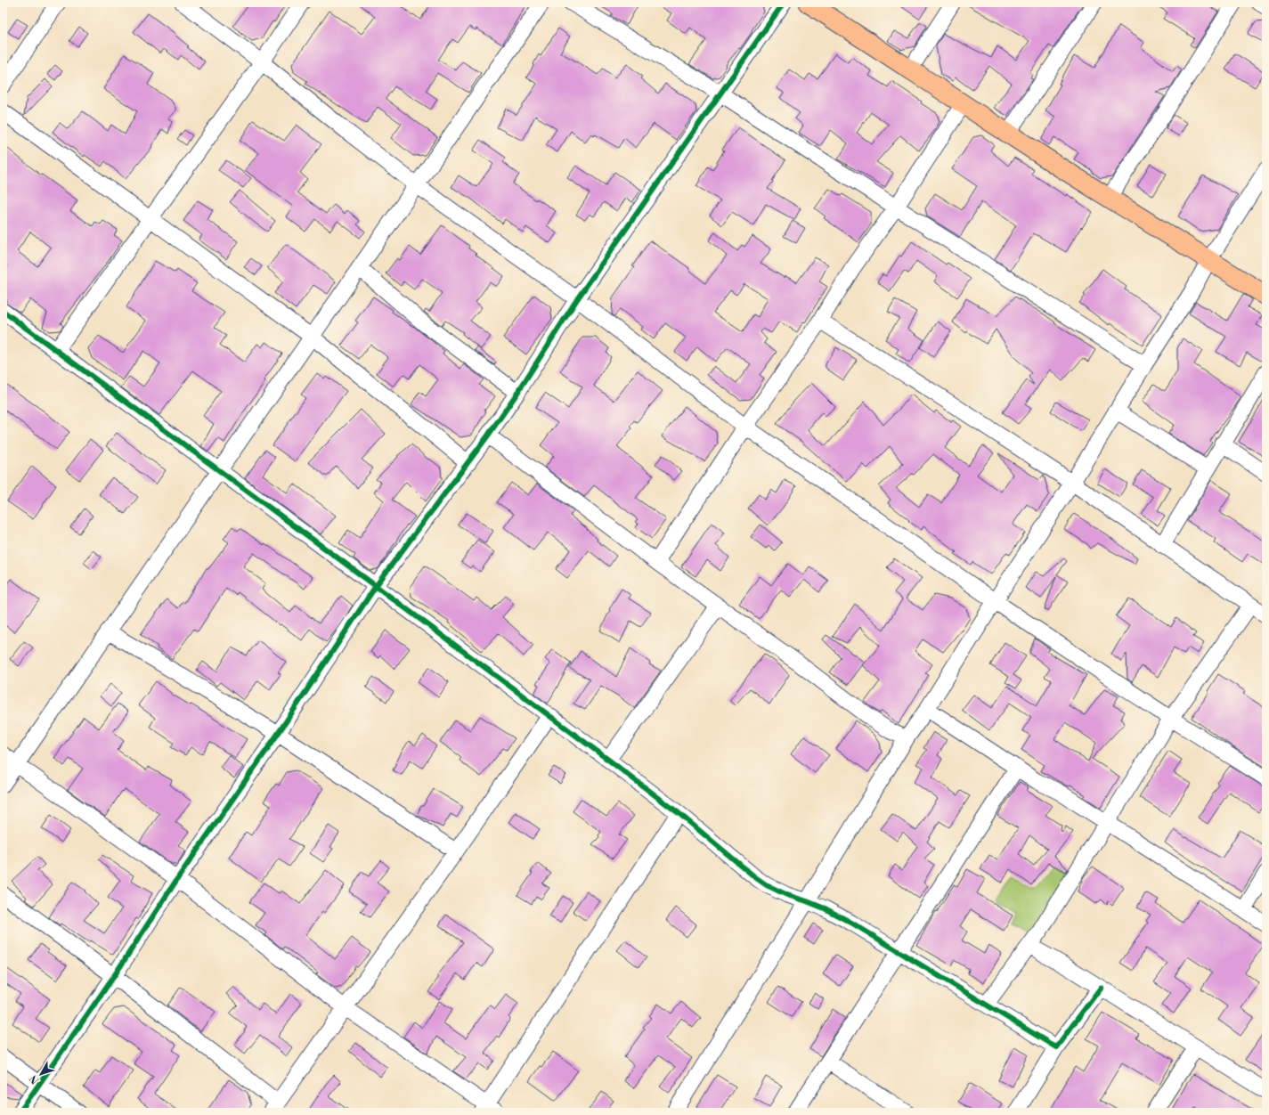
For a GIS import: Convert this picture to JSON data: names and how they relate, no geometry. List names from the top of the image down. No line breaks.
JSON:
{"north":"bottom left"}
